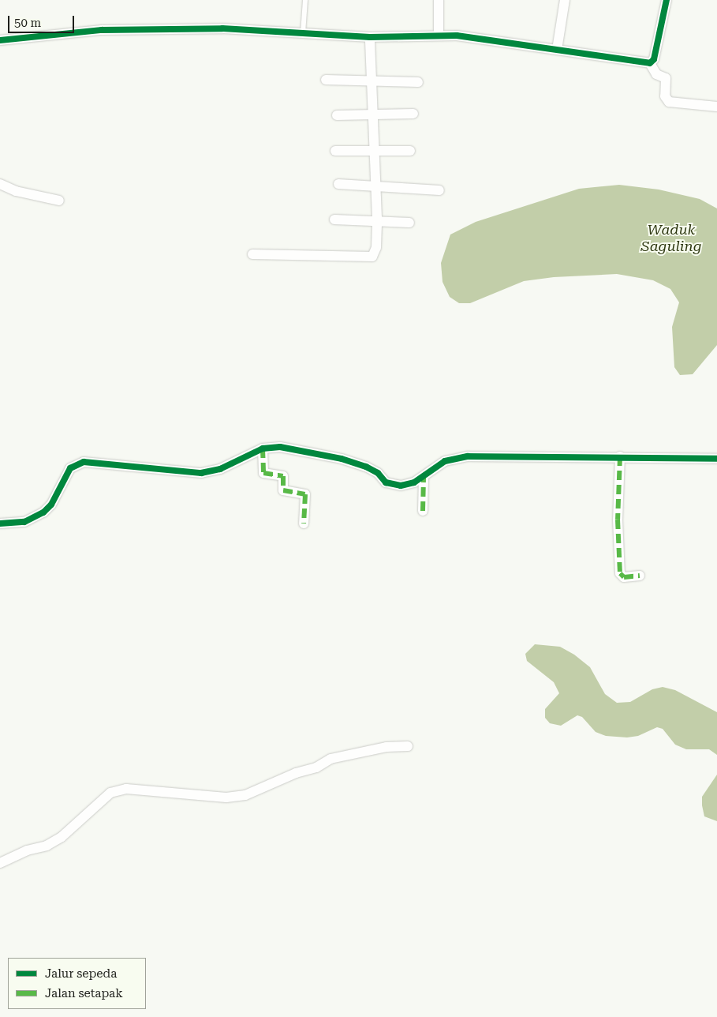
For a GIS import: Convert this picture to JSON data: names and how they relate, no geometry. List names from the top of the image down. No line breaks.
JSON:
{"water":["Waduk Saguling"],"legend":["Jalur sepeda","Jalan setapak"],"scale_bar":"50 m"}
